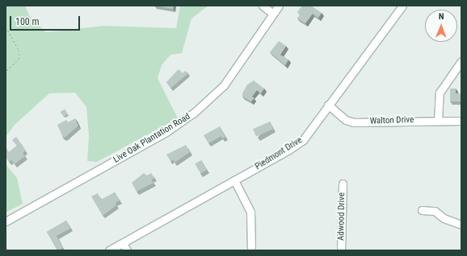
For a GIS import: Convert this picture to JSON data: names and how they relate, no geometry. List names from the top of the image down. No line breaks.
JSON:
{"streets":{"street":["Walton Drive","Live Oak Plantation Road","Piedmont Drive","Adwood Drive"]},"crossings":[["Walton Drive","Piedmont Drive"]],"scale_bar":"100 m","north":"top"}
